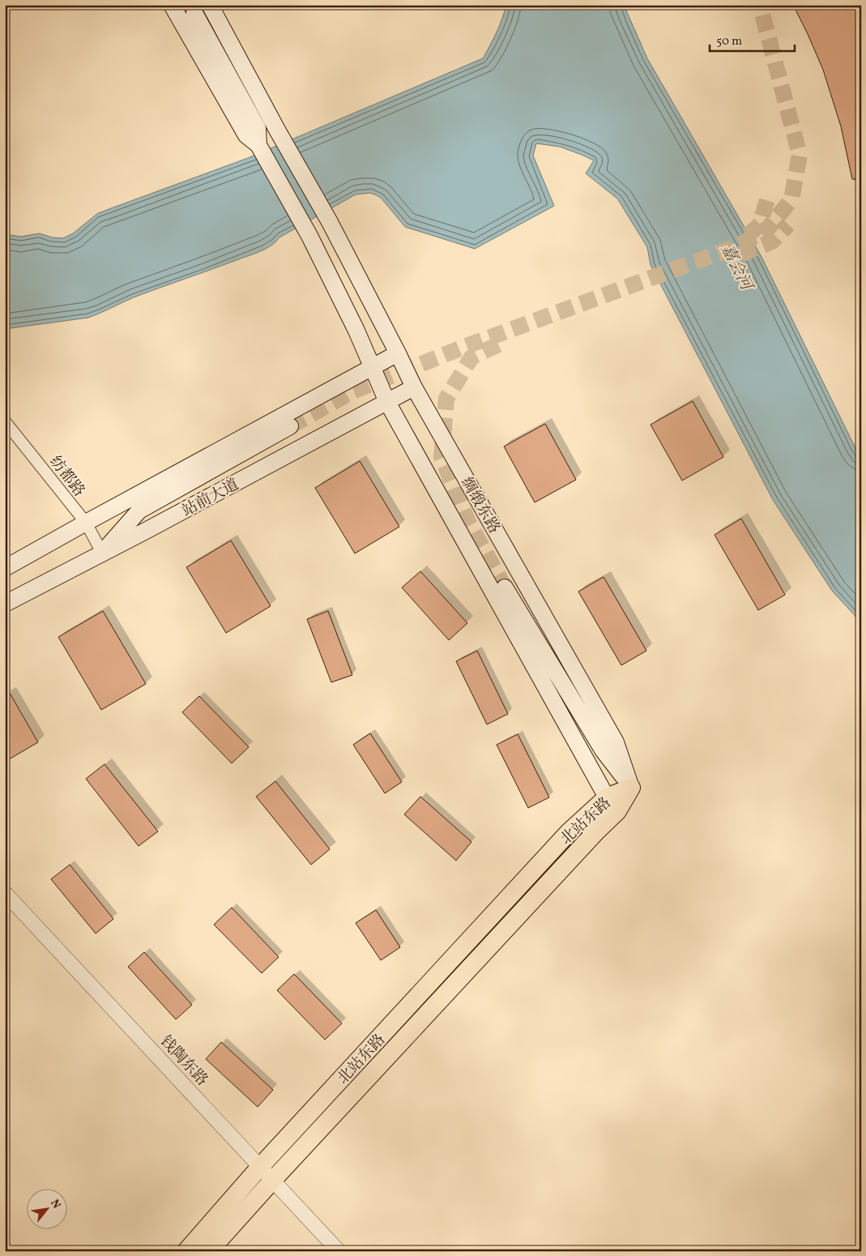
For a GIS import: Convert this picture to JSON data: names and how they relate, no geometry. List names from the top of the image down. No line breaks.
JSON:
{"streets":{"main road":["站前大道","绸缎东路","北站东路"],"street":["纺都路","钱陶东路"]},"crossings":[["纺都路","站前大道"],["站前大道","绸缎东路"],["绸缎东路","北站东路"],["北站东路","钱陶东路"]],"water":["嘉会河"],"scale_bar":"50 m","north":"top right"}
